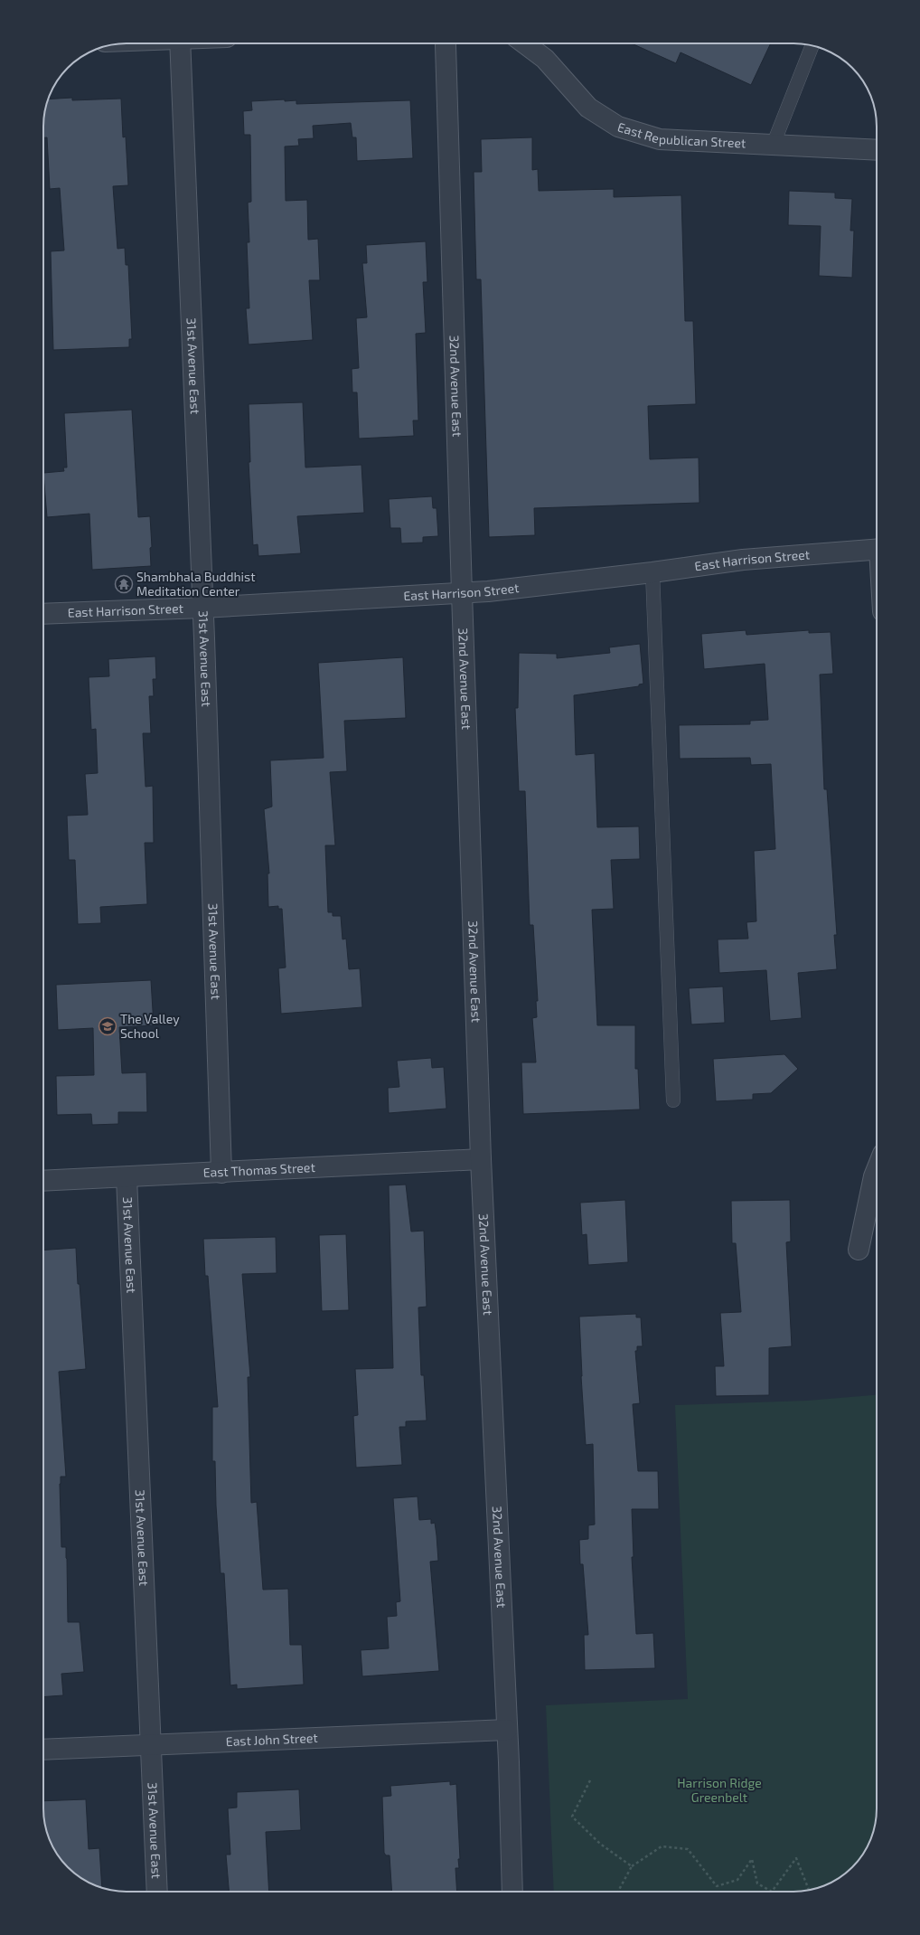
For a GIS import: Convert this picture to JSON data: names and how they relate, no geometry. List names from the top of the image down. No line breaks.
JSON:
{"streets":{"street":["East Republican Street","31st Avenue East","32nd Avenue East","East Harrison Street","East Thomas Street","East John Street"]},"crossings":[["31st Avenue East","East Harrison Street"],["31st Avenue East","East Thomas Street"],["31st Avenue East","East John Street"],["32nd Avenue East","East Harrison Street"],["32nd Avenue East","East Thomas Street"],["32nd Avenue East","East John Street"]],"parks":["Harrison Ridge Greenbelt"],"places":{"temple":["Shambhala Buddhist Meditation Center"],"school or university":["The Valley School"]}}
